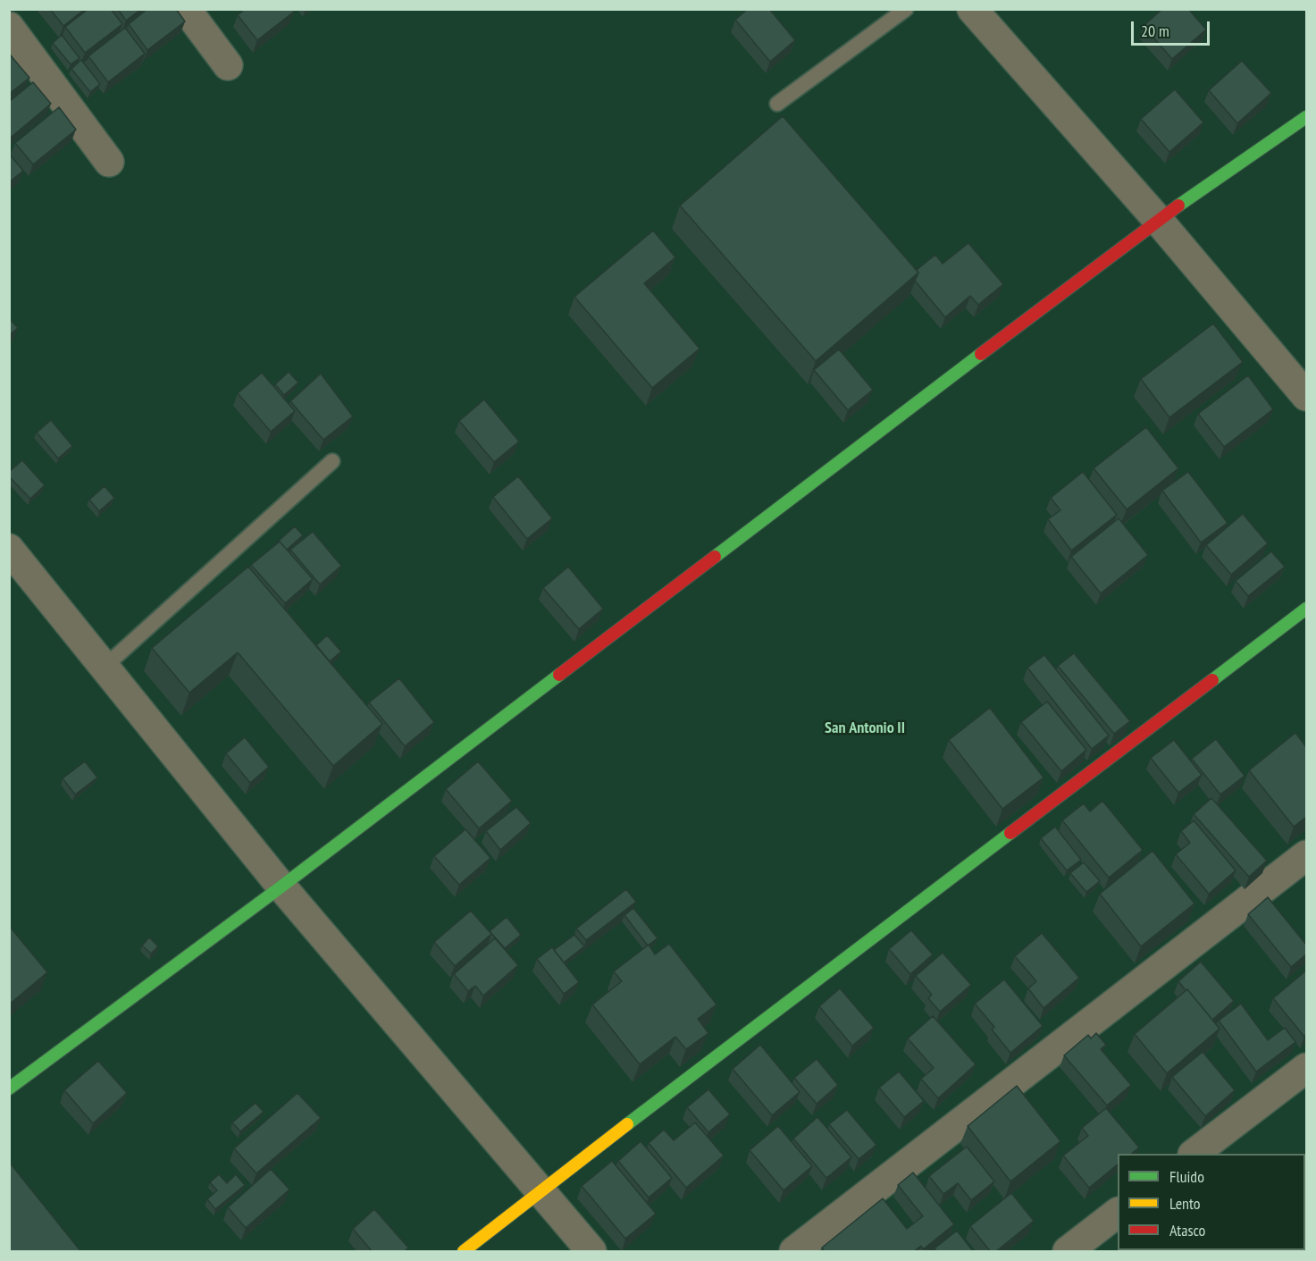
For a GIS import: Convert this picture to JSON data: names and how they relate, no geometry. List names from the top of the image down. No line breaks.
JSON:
{"districts":["San Antonio II"],"legend":["Fluido","Lento","Atasco"],"scale_bar":"20 m"}
